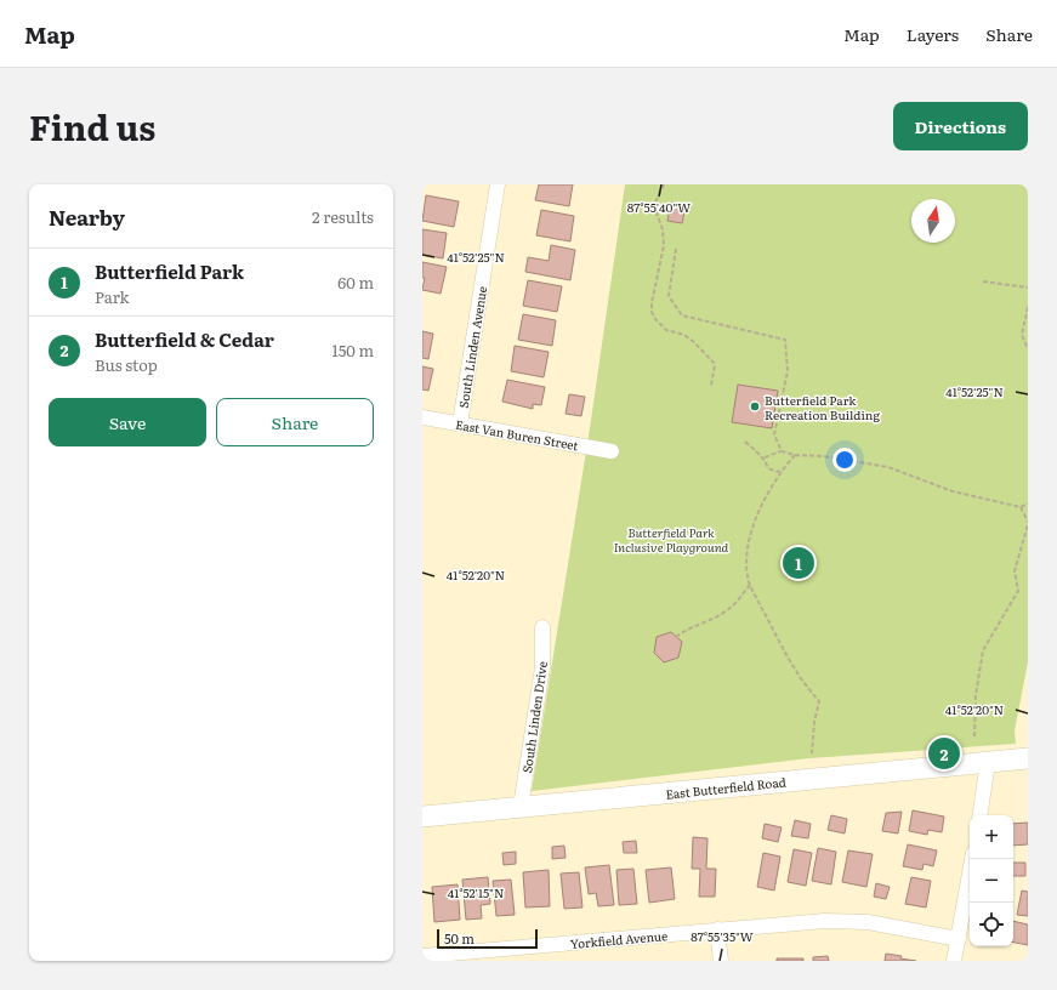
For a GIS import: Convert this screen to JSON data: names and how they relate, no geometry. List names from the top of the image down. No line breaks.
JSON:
{"streets":{"main road":["East Butterfield Road"],"street":["South Linden Avenue","East Van Buren Street","South Linden Drive","Yorkfield Avenue"]},"crossings":[["South Linden Avenue","East Van Buren Street"],["South Linden Drive","East Butterfield Road"]],"parks":["Butterfield Park Inclusive Playground"],"places":["Butterfield Park Recreation Building"],"scale_bar":"50 m","north":"top","page":{"header":"Map","nav":["Map","Layers","Share"],"title":"Find us","buttons":["Directions",["Save","Share"]],"heading":["Nearby","2 results"],"list":[{"mark":"1","name":"Butterfield Park","note":"Park","value":"60 m"},{"mark":"2","name":"Butterfield & Cedar","note":"Bus stop","value":"150 m"}],"pins":["1","2"],"map_buttons":["+","−"],"scale":"50 m"},"coordinates":["87°55'40\"W","41°52'25\"N","41°52'20\"N","41°52'15\"N","87°55'35\"W"]}
